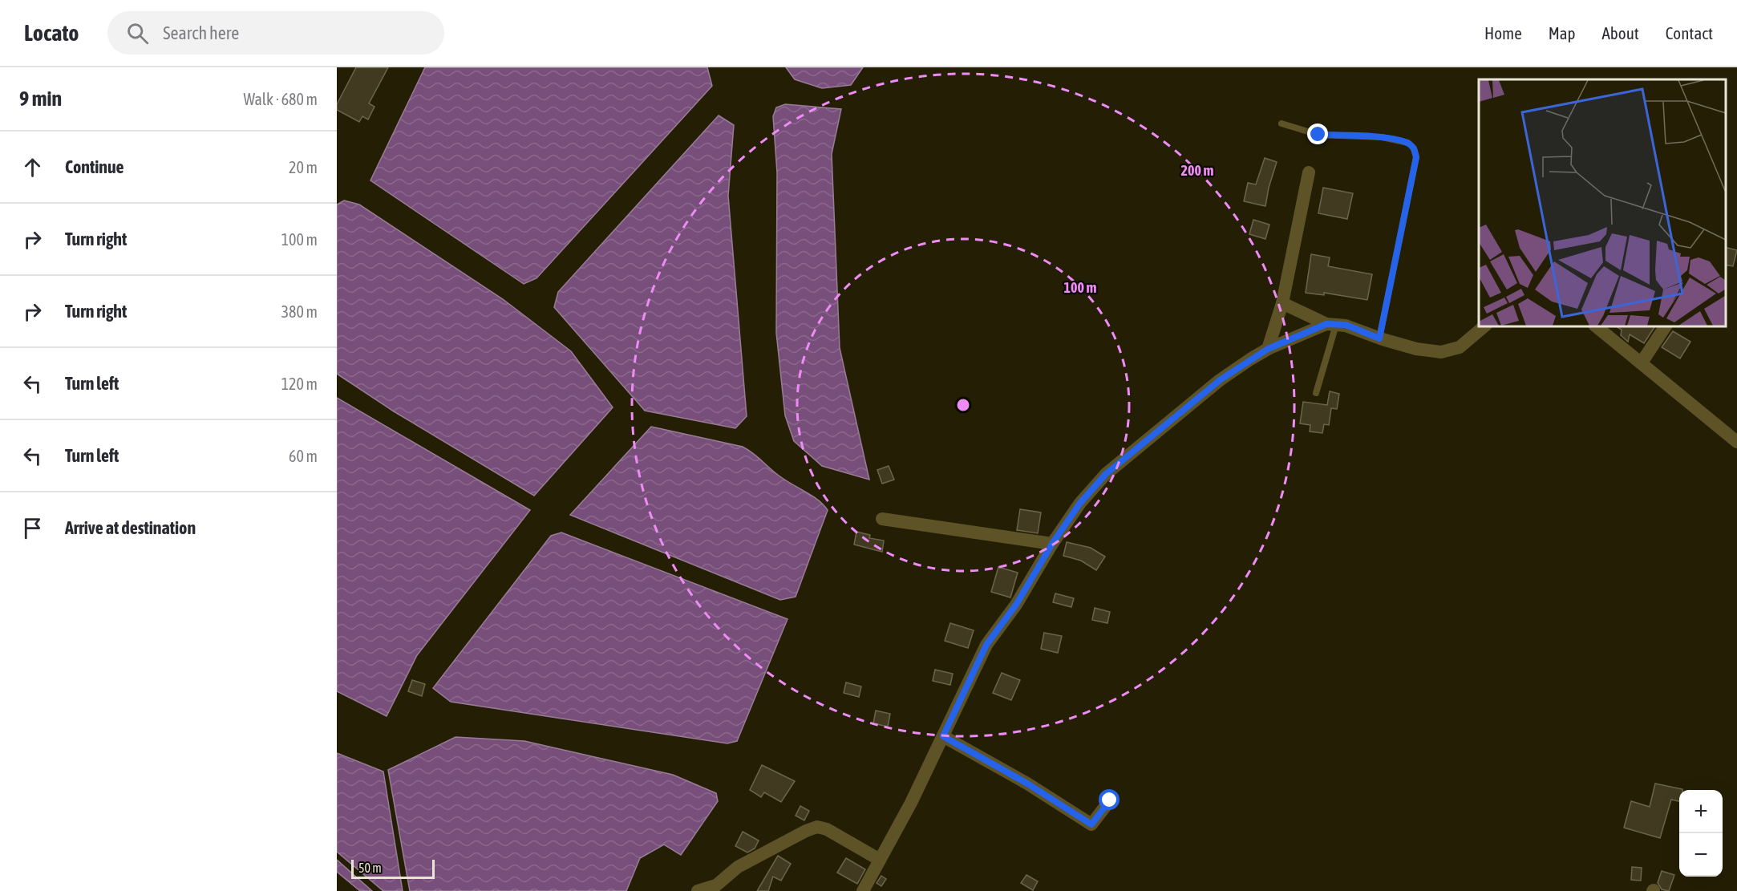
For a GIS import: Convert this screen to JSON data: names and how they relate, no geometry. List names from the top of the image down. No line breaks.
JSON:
{"scale_bar":"50 m","page":{"header":"Locato","search":"Search here","nav":["Home","Map","About","Contact"],"heading":["9 min","Walk · 680 m"],"list":[["Continue","20 m"],["Turn right","100 m"],["Turn right","380 m"],["Turn left","120 m"],["Turn left","60 m"],"Arrive at destination"],"map_buttons":["+","−"],"scale":"50 m"},"rings":["200 m","100 m"]}
